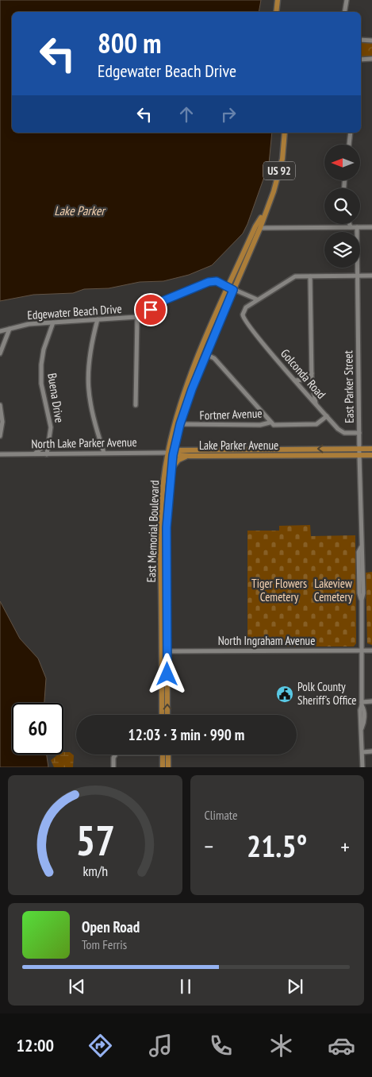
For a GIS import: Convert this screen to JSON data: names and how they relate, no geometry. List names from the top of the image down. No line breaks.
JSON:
{"streets":{"main road":["US 92","Lake Parker Avenue","East Memorial Boulevard"],"street":["Edgewater Beach Drive","Golconda Road","East Parker Street","Buena Drive","Fortner Avenue","North Lake Parker Avenue","North Ingraham Avenue"]},"crossings":[["Edgewater Beach Drive","Golconda Road"],["Edgewater Beach Drive","Buena Drive"],["Edgewater Beach Drive","East Memorial Boulevard"],["Golconda Road","East Parker Street"],["Golconda Road","Fortner Avenue"],["East Parker Street","Lake Parker Avenue"],["East Parker Street","North Ingraham Avenue"],["Buena Drive","North Lake Parker Avenue"],["Fortner Avenue","East Memorial Boulevard"],["North Lake Parker Avenue","Lake Parker Avenue"],["North Lake Parker Avenue","East Memorial Boulevard"],["Lake Parker Avenue","East Memorial Boulevard"],["East Memorial Boulevard","North Ingraham Avenue"]],"water":["Lake Parker"],"parks":["Tiger Flowers Cemetery","Lakeview Cemetery"],"places":{"public building":["Polk County Sheriff's Office"]},"north":"left","page":{"turn":["800 m","Edgewater Beach Drive"],"limit":"60","trip":"12:03 · 3 min · 990 m","tile":"Climate","heat":["−","21.5°","+"],"song":["Open Road","Tom Ferris"],"tabs":"12:00","gauge":["57","km/h"]}}
